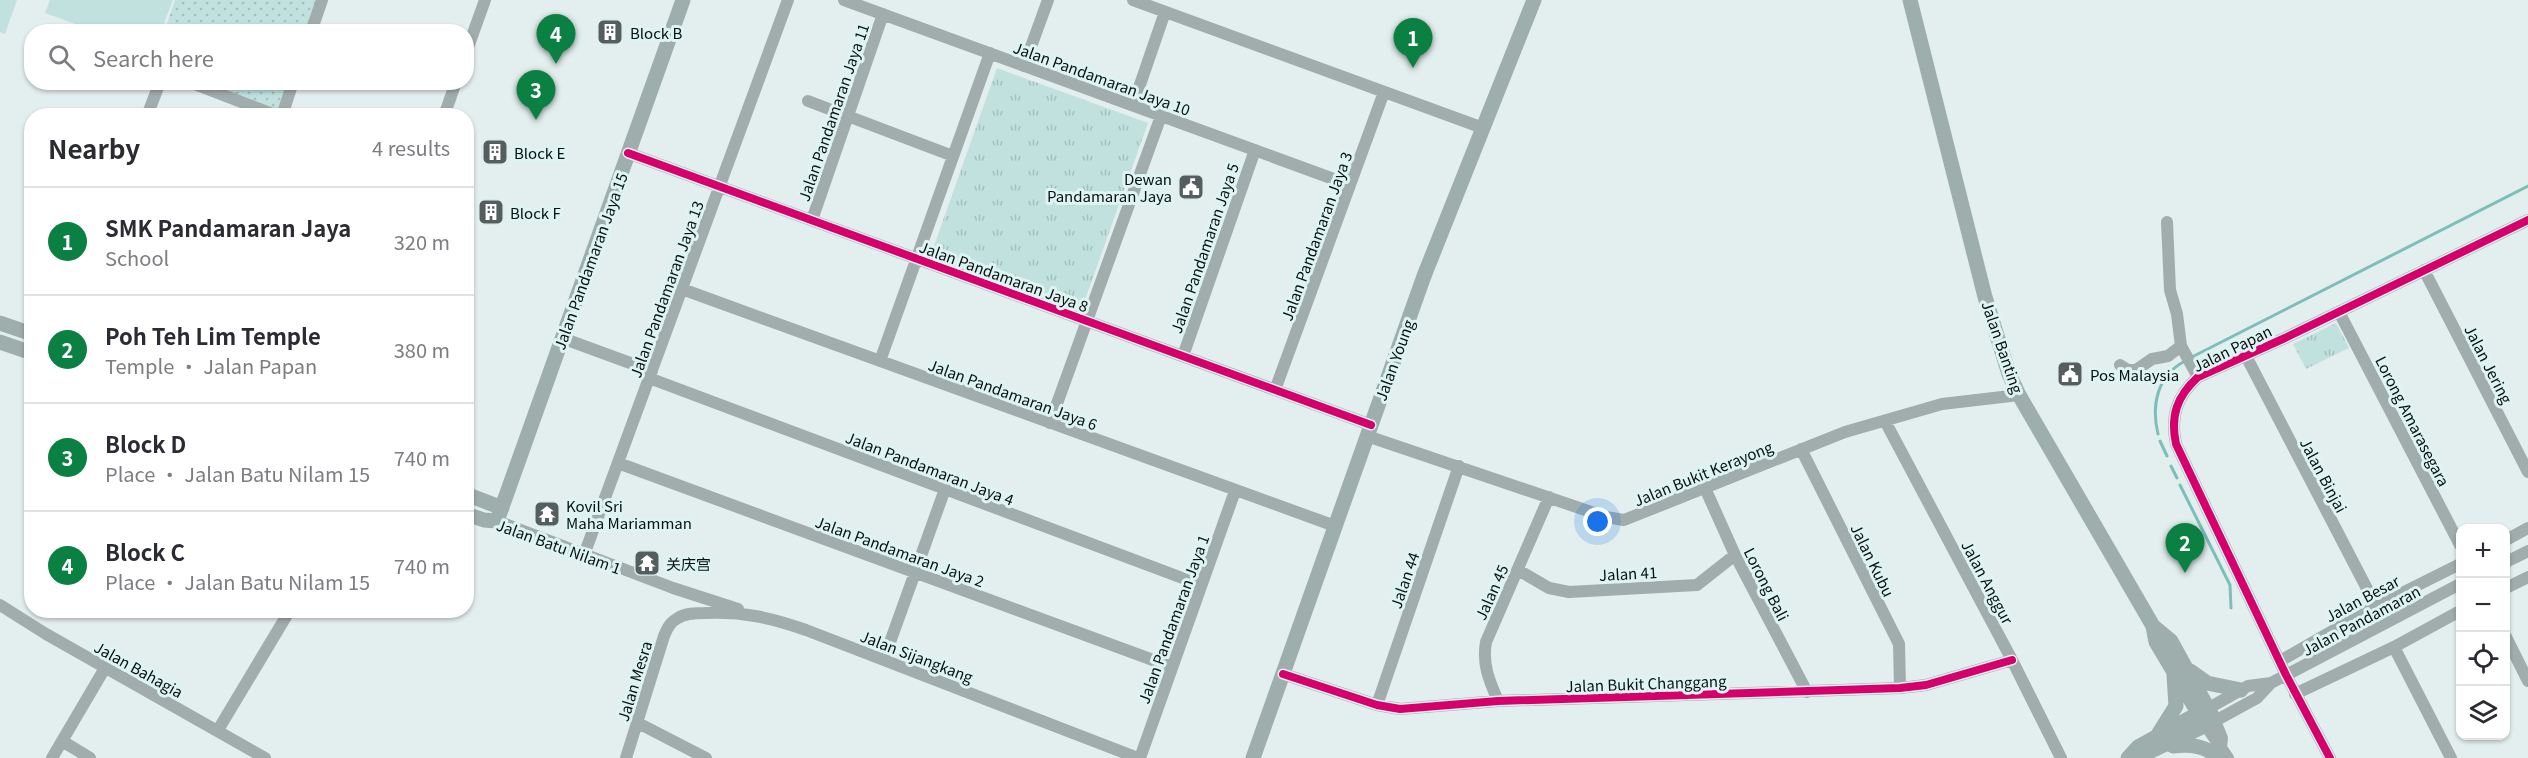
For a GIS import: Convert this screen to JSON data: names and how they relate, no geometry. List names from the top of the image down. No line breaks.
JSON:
{"streets":{"main road":["Jalan Pandamaran Jaya 15","Jalan Banting","Jalan Young","Jalan Batu Nilam 1"],"street":["Jalan Pandamaran Jaya 10","Jalan Pandamaran Jaya 11","Jalan Pandamaran Jaya 3","Jalan Pandamaran Jaya 5","Jalan Pandamaran Jaya 8","Jalan Pandamaran Jaya 13","Jalan Papan","Jalan Jering","Jalan Pandamaran Jaya 6","Lorong Amarasegara","Jalan Pandamaran Jaya 4","Jalan Bukit Kerayong","Jalan Binjai","Jalan Pandamaran Jaya 2","Jalan Kubu","Jalan 41","Jalan 44","Jalan Anggur","Lorong Bali","Jalan 45","Jalan Besar","Jalan Pandamaran Jaya 1","Jalan Pandamaran","Jalan Sijangkang","Jalan Bahagia","Jalan Mesra","Jalan Bukit Changgang"]},"crossings":[["Jalan Pandamaran Jaya 10","Jalan Pandamaran Jaya 11"],["Jalan Pandamaran Jaya 10","Jalan Pandamaran Jaya 3"],["Jalan Pandamaran Jaya 10","Jalan Pandamaran Jaya 5"],["Jalan Pandamaran Jaya 11","Jalan Pandamaran Jaya 8"],["Jalan Pandamaran Jaya 3","Jalan Pandamaran Jaya 8"],["Jalan Pandamaran Jaya 5","Jalan Pandamaran Jaya 8"],["Jalan Pandamaran Jaya 15","Jalan Pandamaran Jaya 8"],["Jalan Pandamaran Jaya 15","Jalan Pandamaran Jaya 4"],["Jalan Pandamaran Jaya 15","Jalan Batu Nilam 1"],["Jalan Pandamaran Jaya 8","Jalan Pandamaran Jaya 13"],["Jalan Pandamaran Jaya 8","Jalan Young"],["Jalan Pandamaran Jaya 8","Jalan Bukit Kerayong"],["Jalan Pandamaran Jaya 13","Jalan Pandamaran Jaya 6"],["Jalan Pandamaran Jaya 13","Jalan Pandamaran Jaya 4"],["Jalan Pandamaran Jaya 13","Jalan Batu Nilam 1"],["Jalan Pandamaran Jaya 13","Jalan Pandamaran Jaya 2"],["Jalan Banting","Jalan Bukit Kerayong"],["Jalan Banting","Jalan Pandamaran"],["Jalan Papan","Jalan Jering"],["Jalan Papan","Lorong Amarasegara"],["Jalan Papan","Jalan Binjai"],["Jalan Papan","Jalan Besar"],["Jalan Papan","Jalan Pandamaran"],["Jalan Young","Jalan Pandamaran Jaya 6"],["Jalan Young","Jalan Bukit Kerayong"],["Jalan Young","Jalan Bukit Changgang"],["Jalan Pandamaran Jaya 6","Jalan Pandamaran Jaya 1"],["Jalan Pandamaran Jaya 4","Jalan Pandamaran Jaya 1"],["Jalan Bukit Kerayong","Jalan Kubu"],["Jalan Bukit Kerayong","Jalan 44"],["Jalan Bukit Kerayong","Jalan Anggur"],["Jalan Bukit Kerayong","Lorong Bali"],["Jalan Bukit Kerayong","Jalan 45"],["Jalan Binjai","Jalan Besar"],["Jalan Batu Nilam 1","Jalan Sijangkang"],["Jalan Pandamaran Jaya 2","Jalan Pandamaran Jaya 1"],["Jalan Kubu","Jalan Bukit Changgang"],["Jalan 41","Lorong Bali"],["Jalan 41","Jalan 45"],["Jalan 44","Jalan Bukit Changgang"],["Jalan Anggur","Jalan Bukit Changgang"],["Lorong Bali","Jalan Bukit Changgang"],["Jalan 45","Jalan Bukit Changgang"],["Jalan Pandamaran Jaya 1","Jalan Sijangkang"],["Jalan Sijangkang","Jalan Mesra"]],"places":{"building":["Block B","Block E","Block F"],"public building":["Dewan Pandamaran Jaya","Pos Malaysia"],"temple":["Kovil Sri Maha Mariamman","关庆宫"]},"page":{"pins":["4","1","3","2"],"search":"Search here","heading":["Nearby","4 results"],"list":[{"mark":"1","name":"SMK Pandamaran Jaya","note":"School","value":"320 m"},{"mark":"2","name":"Poh Teh Lim Temple","note":"Temple · Jalan Papan","value":"380 m"},{"mark":"3","name":"Block D","note":"Place · Jalan Batu Nilam 15","value":"740 m"},{"mark":"4","name":"Block C","note":"Place · Jalan Batu Nilam 15","value":"740 m"}],"map_buttons":["+","−"]}}
